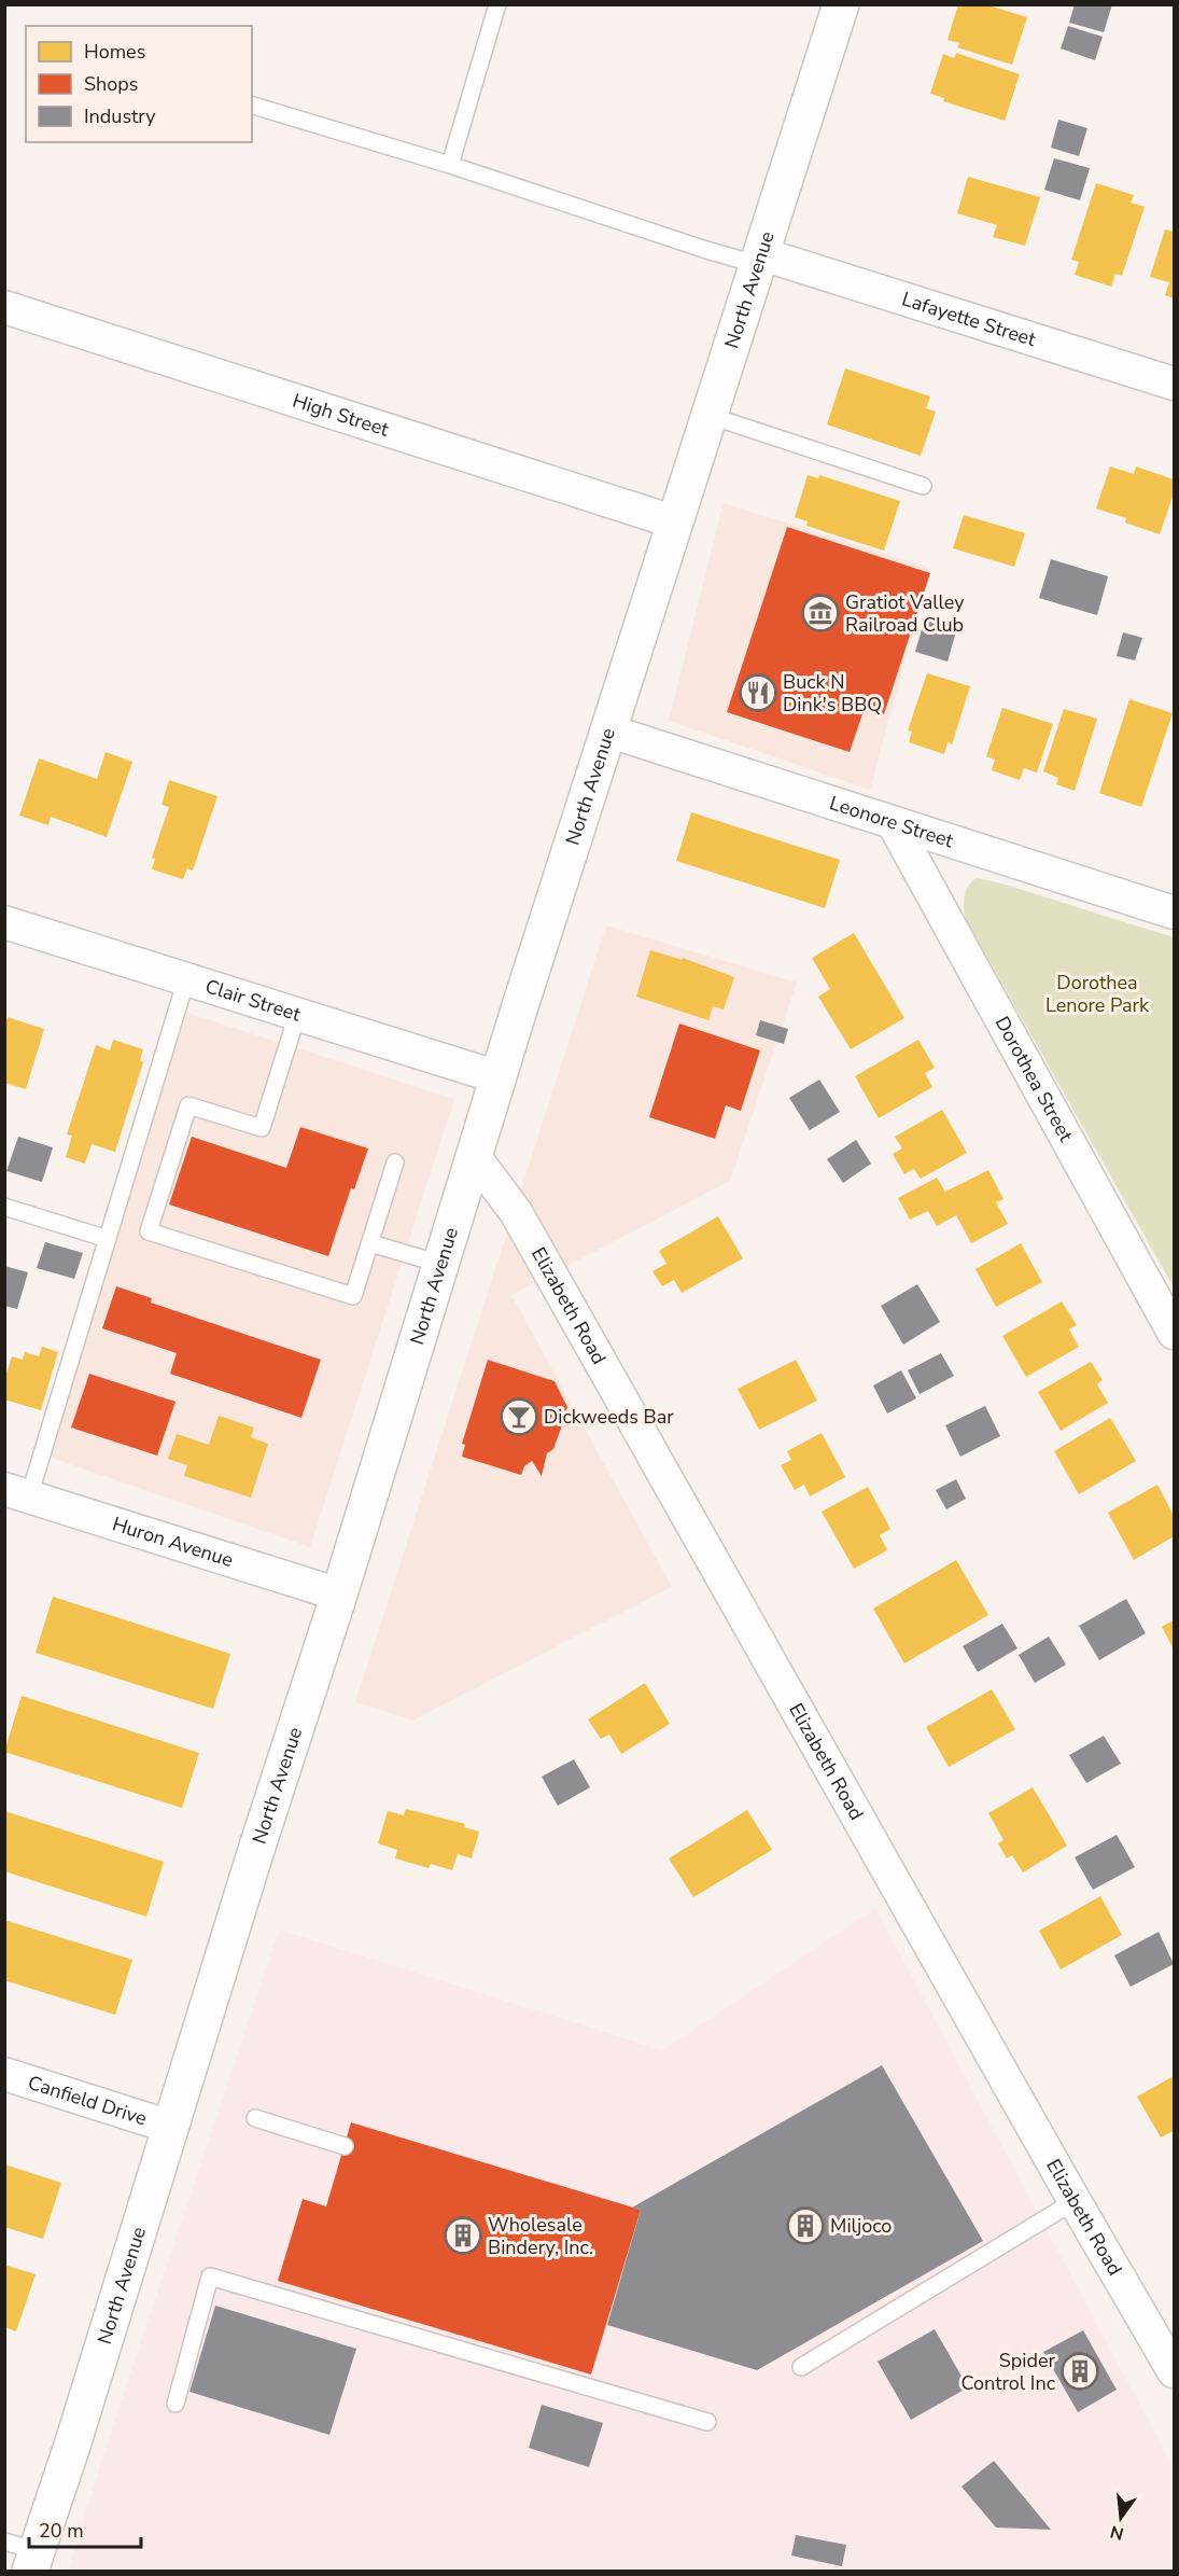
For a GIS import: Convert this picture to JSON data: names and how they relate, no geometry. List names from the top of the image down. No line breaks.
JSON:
{"streets":{"main road":["North Avenue"],"street":["Lafayette Street","High Street","Leonore Street","Clair Street","Dorothea Street","Elizabeth Road","Huron Avenue","Canfield Drive"]},"crossings":[["North Avenue","Lafayette Street"],["North Avenue","High Street"],["North Avenue","Leonore Street"],["North Avenue","Clair Street"],["North Avenue","Elizabeth Road"],["North Avenue","Huron Avenue"],["North Avenue","Canfield Drive"],["Leonore Street","Dorothea Street"]],"parks":["Dorothea Lenore Park"],"places":{"museum":["Gratiot Valley Railroad Club"],"restaurant":["Buck N Dink's BBQ"],"bar":["Dickweeds Bar"],"building":["Miljoco","Wholesale Bindery, Inc.","Spider Control Inc"]},"legend":["Homes","Shops","Industry"],"scale_bar":"20 m","north":"bottom"}
